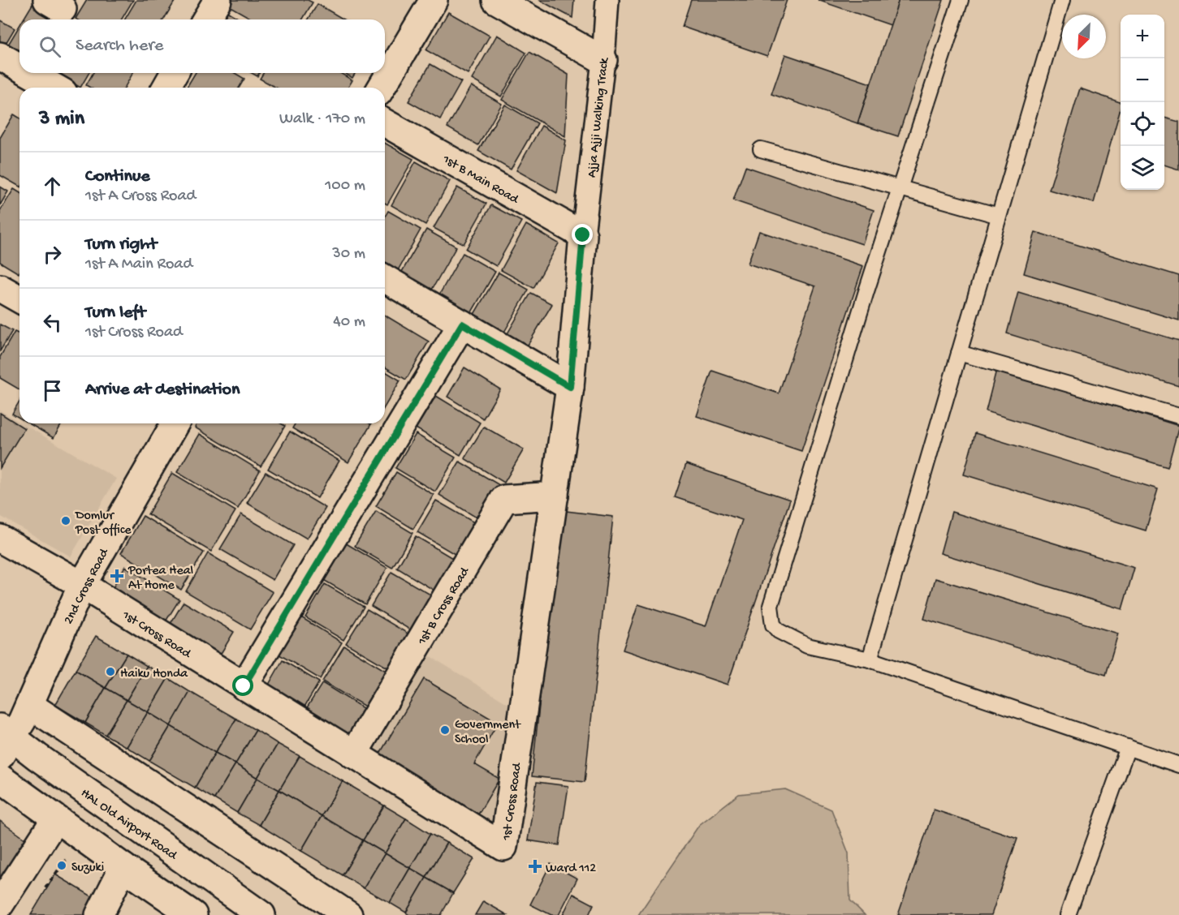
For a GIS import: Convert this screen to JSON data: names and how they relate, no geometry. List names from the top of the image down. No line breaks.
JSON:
{"streets":{"street":["Ajja Ajji Walking Track","1st B Main Road","2nd Cross Road","1st B Cross Road","1st Cross Road","HAL Old Airport Road"]},"crossings":[["Ajja Ajji Walking Track","1st B Main Road"],["Ajja Ajji Walking Track","1st Cross Road"],["1st B Main Road","1st Cross Road"],["2nd Cross Road","1st Cross Road"],["2nd Cross Road","HAL Old Airport Road"],["1st B Cross Road","1st Cross Road"]],"places":{"other":["Domlur Post office","Haiku Honda","Government School","Suzuki"],"health":["Portea Heal At Home","Ward 112"]},"north":"bottom left","page":{"map_buttons":["+","−"],"search":"Search here","heading":["3 min","Walk · 170 m"],"list":[["Continue","1st A Cross Road","100 m"],["Turn right","1st A Main Road","30 m"],["Turn left","1st Cross Road","40 m"],"Arrive at destination"]}}
